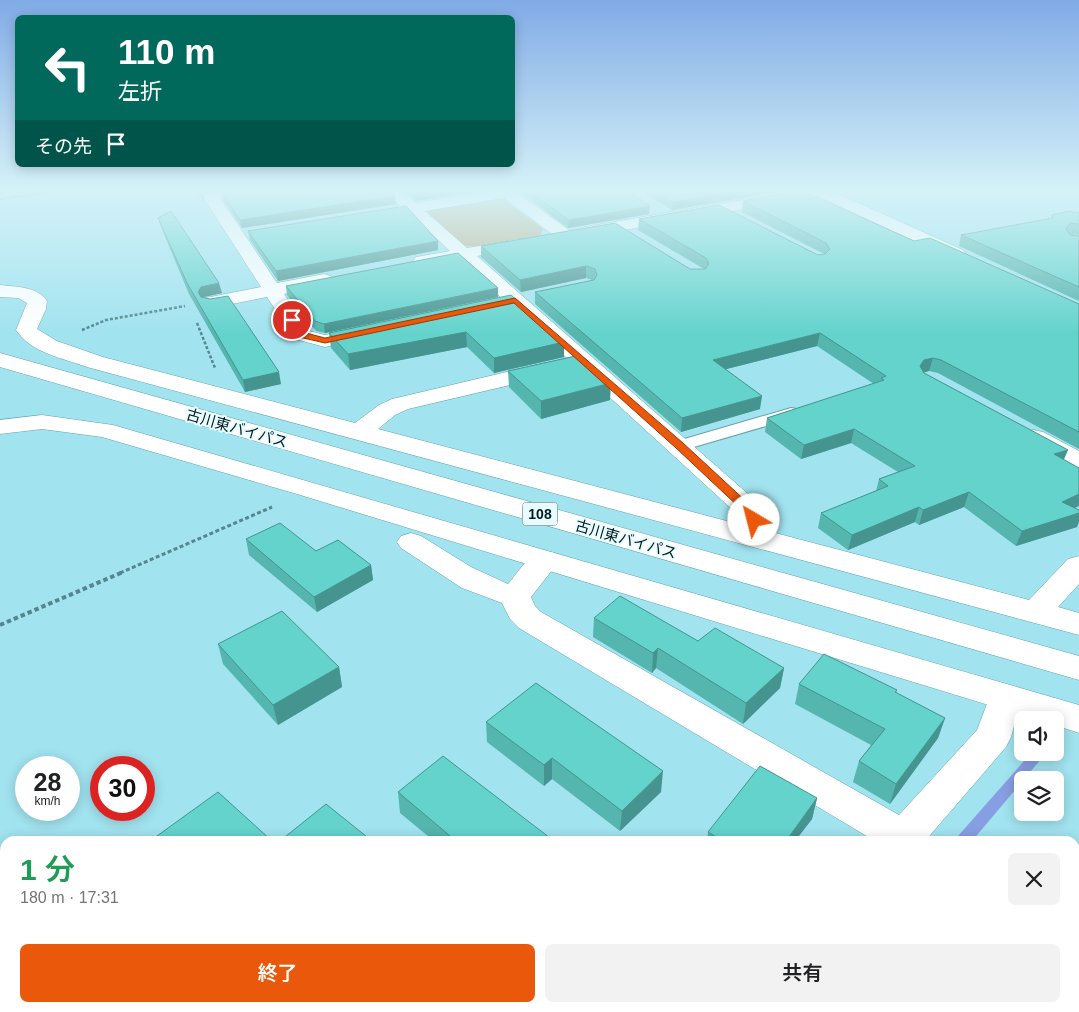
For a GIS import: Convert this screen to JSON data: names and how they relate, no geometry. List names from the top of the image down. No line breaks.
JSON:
{"streets":{"main road":["古川東バイパス","108"]},"page":{"turn":["110 m","左折"],"then":"その先","speed":"28 km/h","limit":"30","heading":["1 分","180 m · 17:31"],"buttons":["終了","共有"]}}
